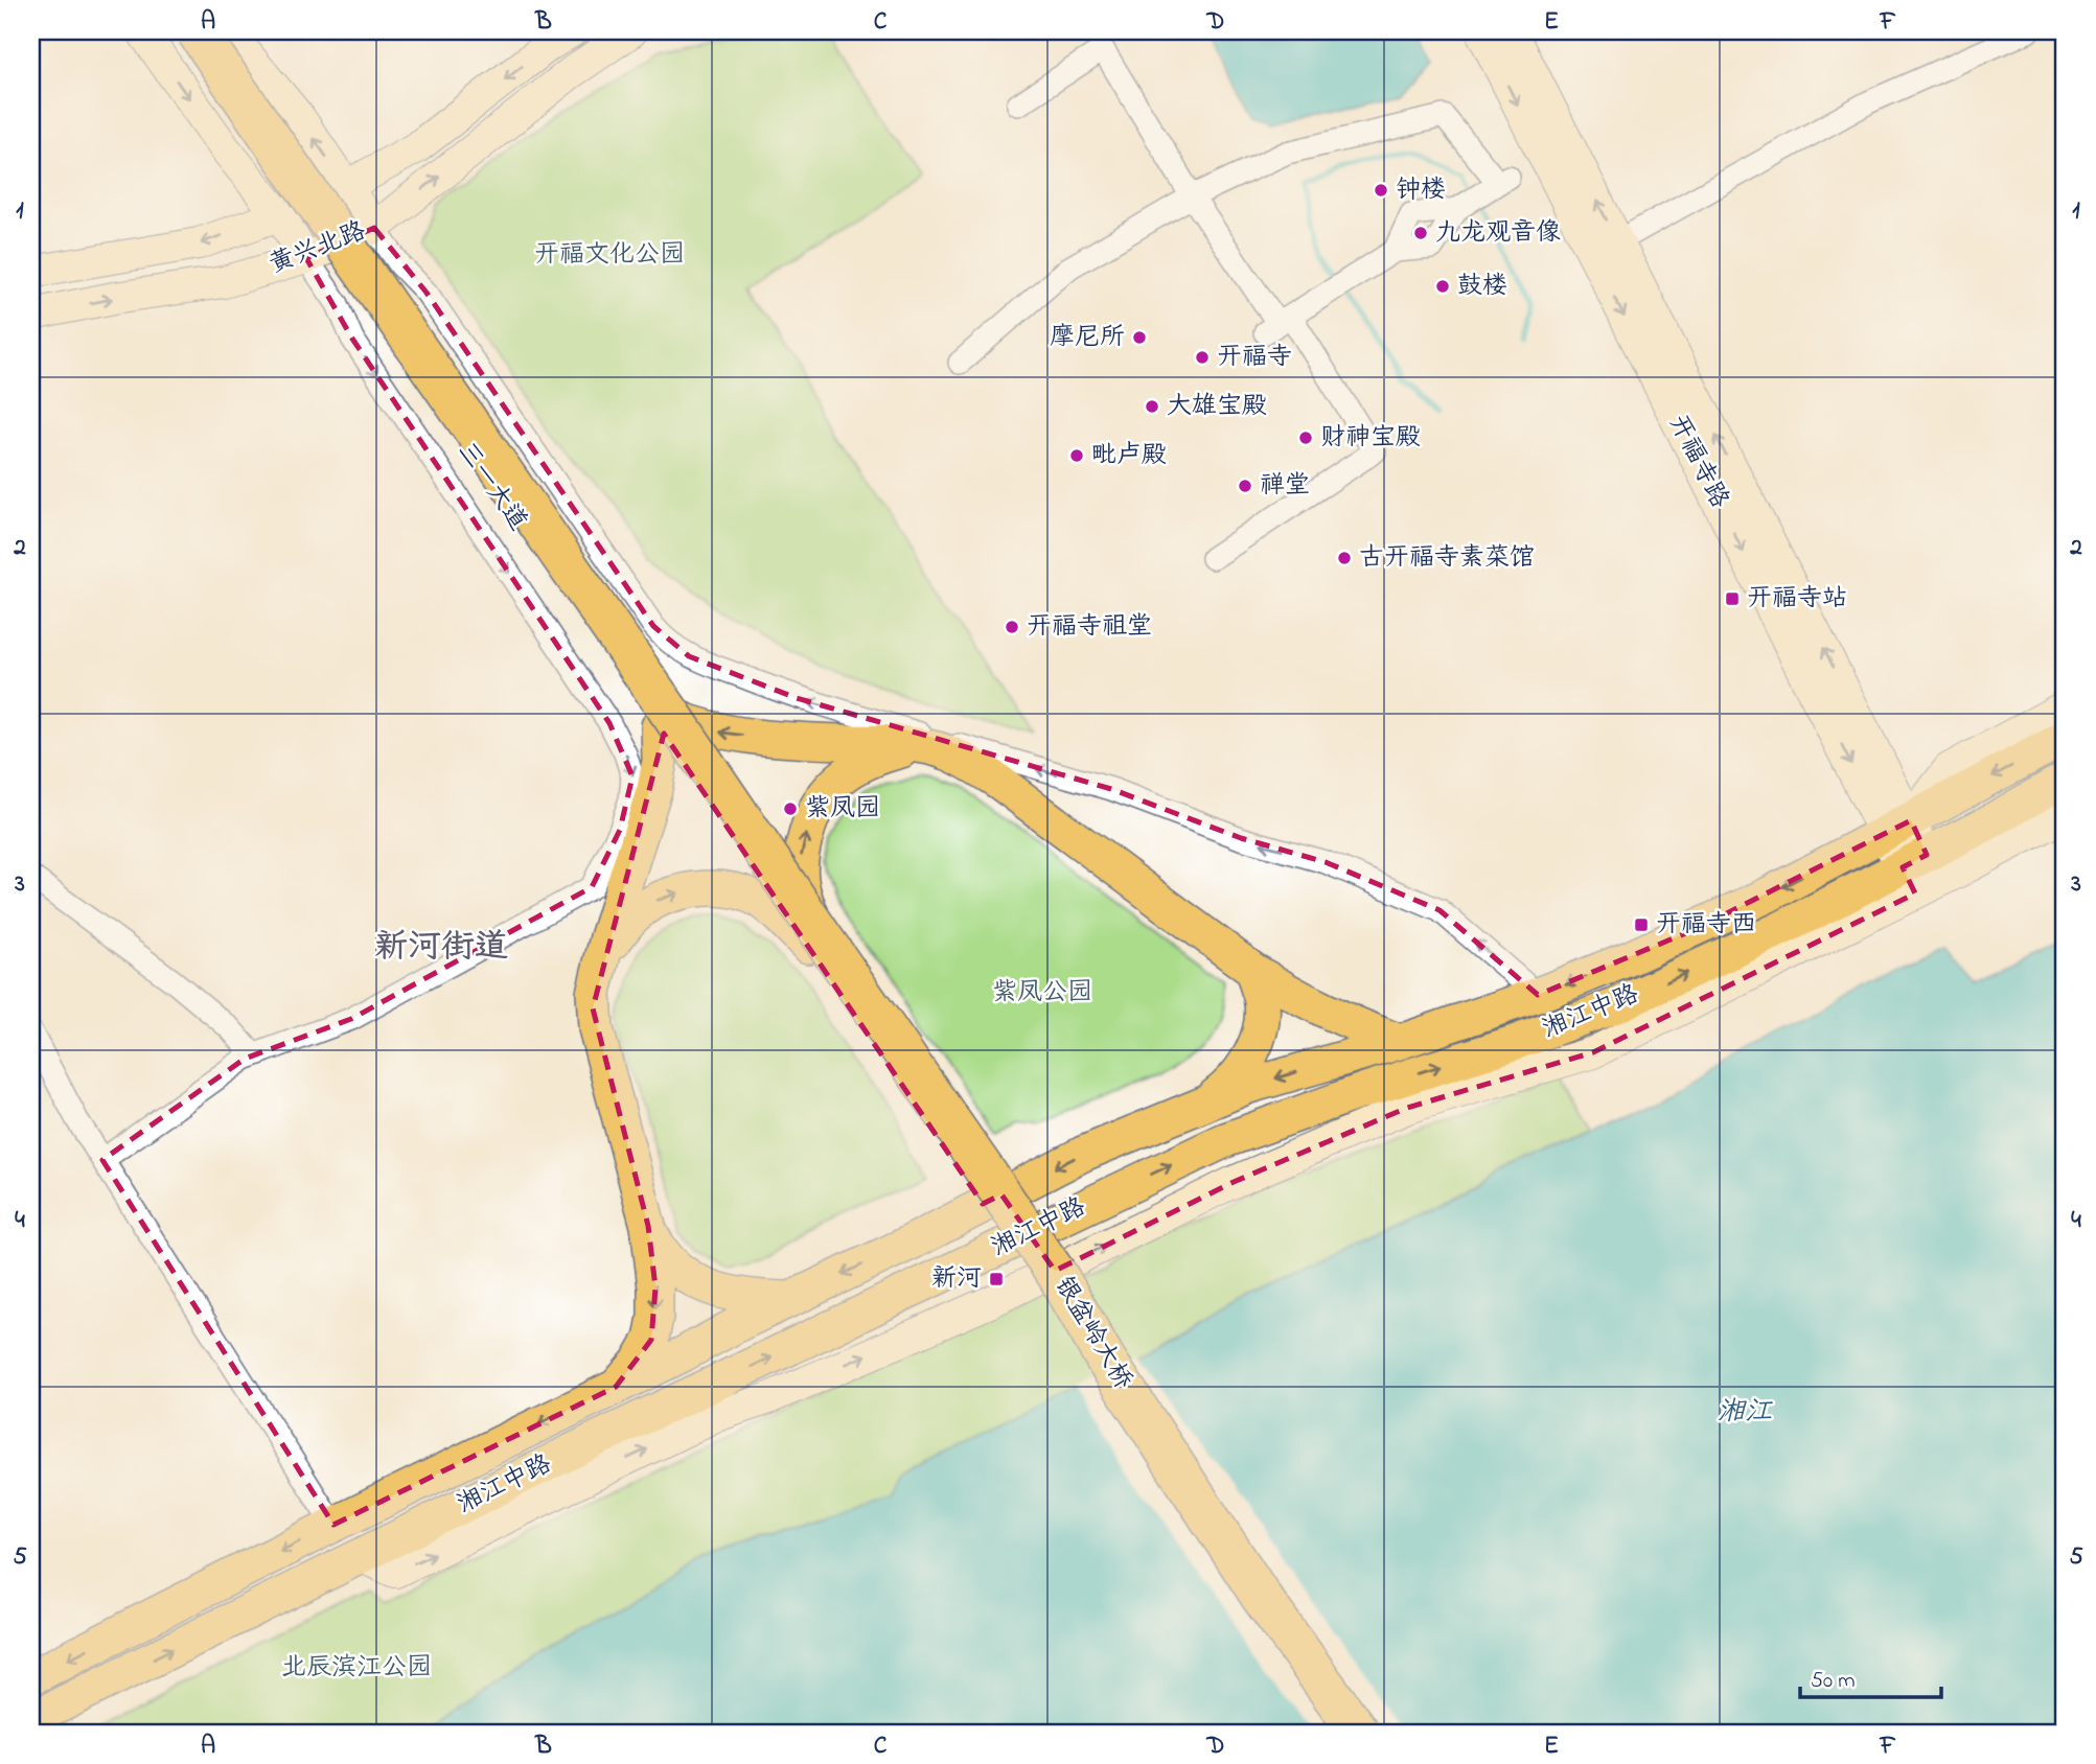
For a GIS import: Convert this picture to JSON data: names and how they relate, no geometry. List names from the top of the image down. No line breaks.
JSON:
{"streets":{"highway":["三一大道","银盆岭大桥"],"main road":["湘江中路"],"street":["黄兴北路","开福寺路"]},"crossings":[["开福寺路","湘江中路"],["三一大道","银盆岭大桥"]],"districts":["新河街道"],"water":["湘江"],"parks":["开福文化公园","紫凤公园","北辰滨江公园"],"places":{"other":["钟楼","九龙观音像","鼓楼","摩尼所","开福寺","大雄宝殿","财神宝殿","毗卢殿","禅堂","古开福寺素菜馆","开福寺祖堂","紫凤园"],"transit":["开福寺站","开福寺西","新河"]},"scale_bar":"50 m","grid":{"columns":["A","B","C","D","E","F"],"rows":["1","2","3","4","5"]}}
